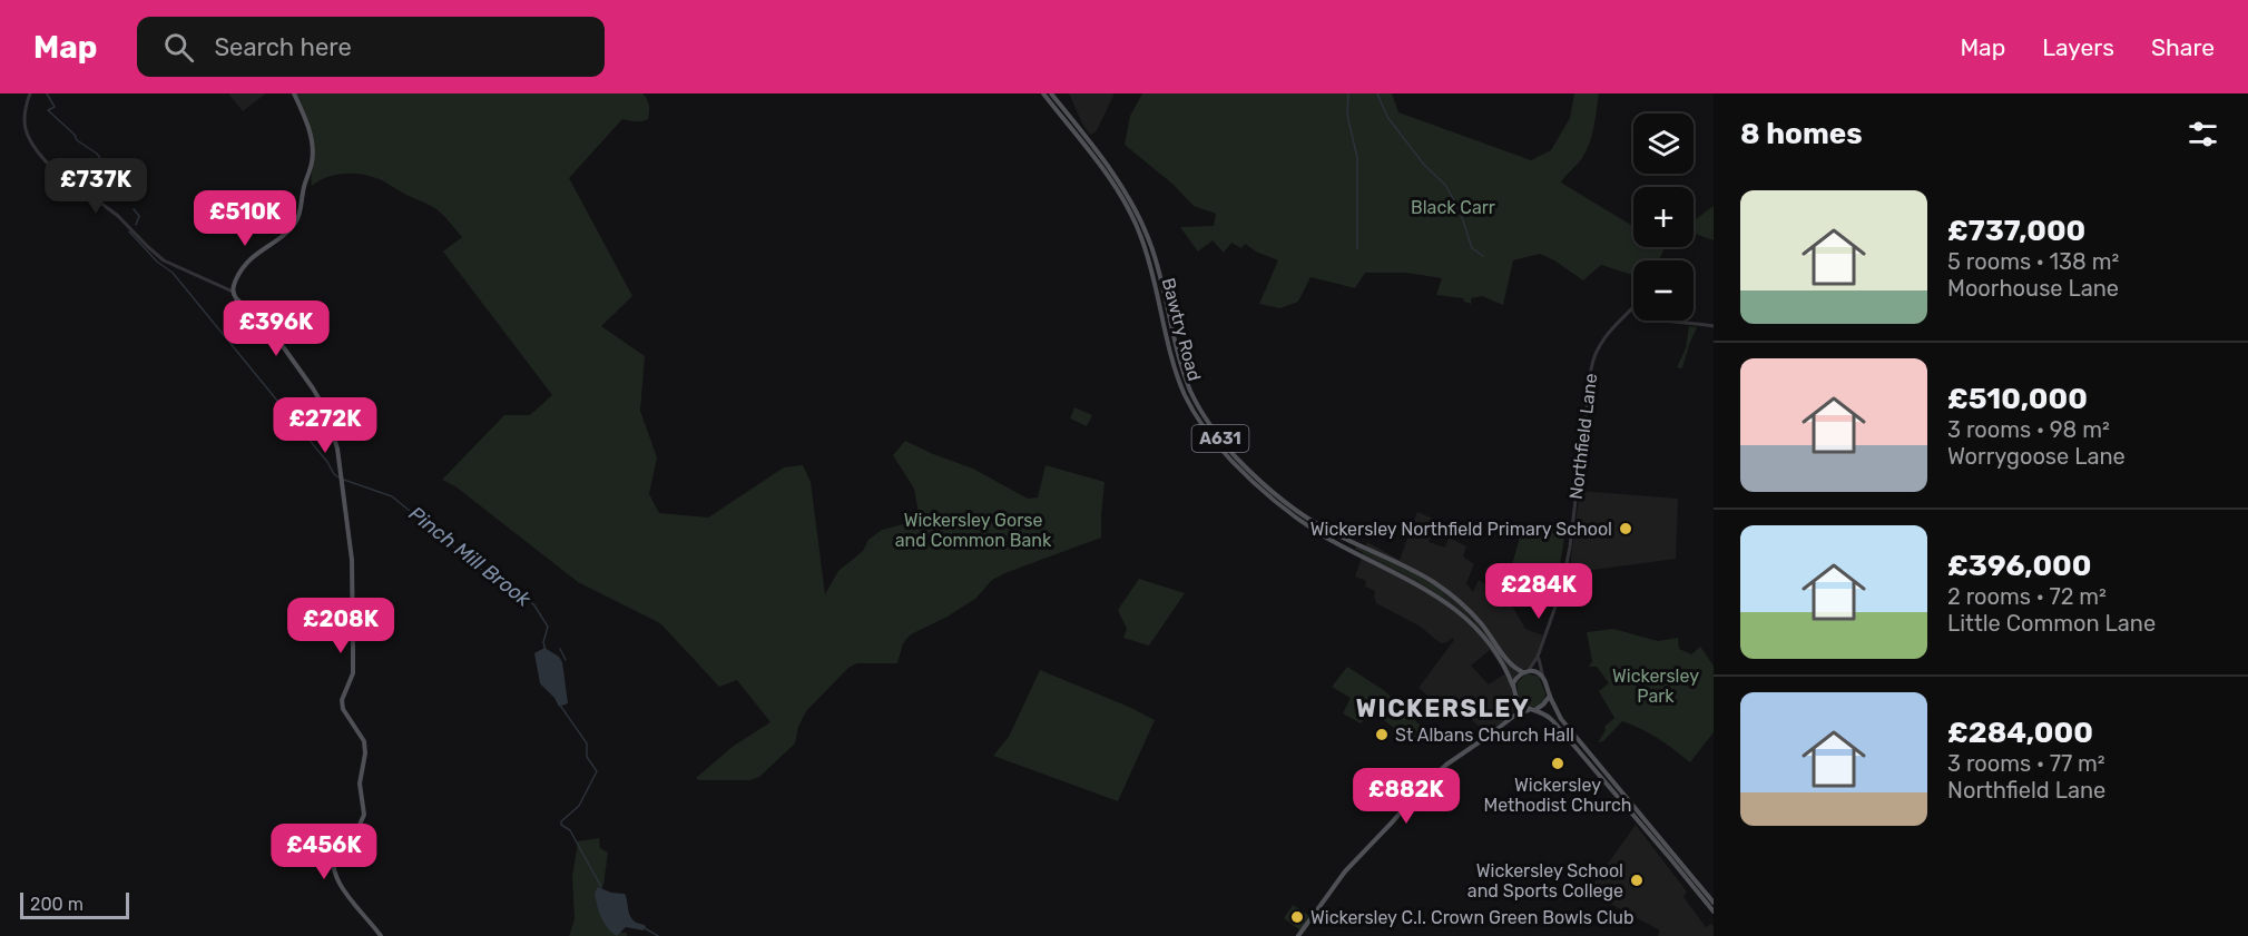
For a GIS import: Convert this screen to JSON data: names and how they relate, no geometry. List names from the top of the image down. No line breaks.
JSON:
{"streets":{"main road":["Bawtry Road","A631"],"street":["Northfield Lane"]},"crossings":[["Bawtry Road","Northfield Lane"],["Bawtry Road","A631"],["Northfield Lane","A631"]],"districts":["WICKERSLEY"],"water":["Pinch Mill Brook"],"parks":["Black Carr","Wickersley Gorse and Common Bank","Wickersley Park"],"places":["Wickersley Northfield Primary School","St Albans Church Hall","Wickersley Methodist Church","Wickersley School and Sports College","Wickersley C.I. Crown Green Bowls Club"],"scale_bar":"200 m","page":{"header":"Map","search":"Search here","nav":["Map","Layers","Share"],"heading":"8 homes","map_buttons":["+","−"],"price":["£737K","£510K","£396K","£272K","£284K","£208K","£882K","£456K"],"list":[{"name":"£737,000","note":"5 rooms · 138 m² · Moorhouse Lane"},{"name":"£510,000","note":"3 rooms · 98 m² · Worrygoose Lane"},{"name":"£396,000","note":"2 rooms · 72 m² · Little Common Lane"},{"name":"£284,000","note":"3 rooms · 77 m² · Northfield Lane"}],"scale":"200 m"}}
